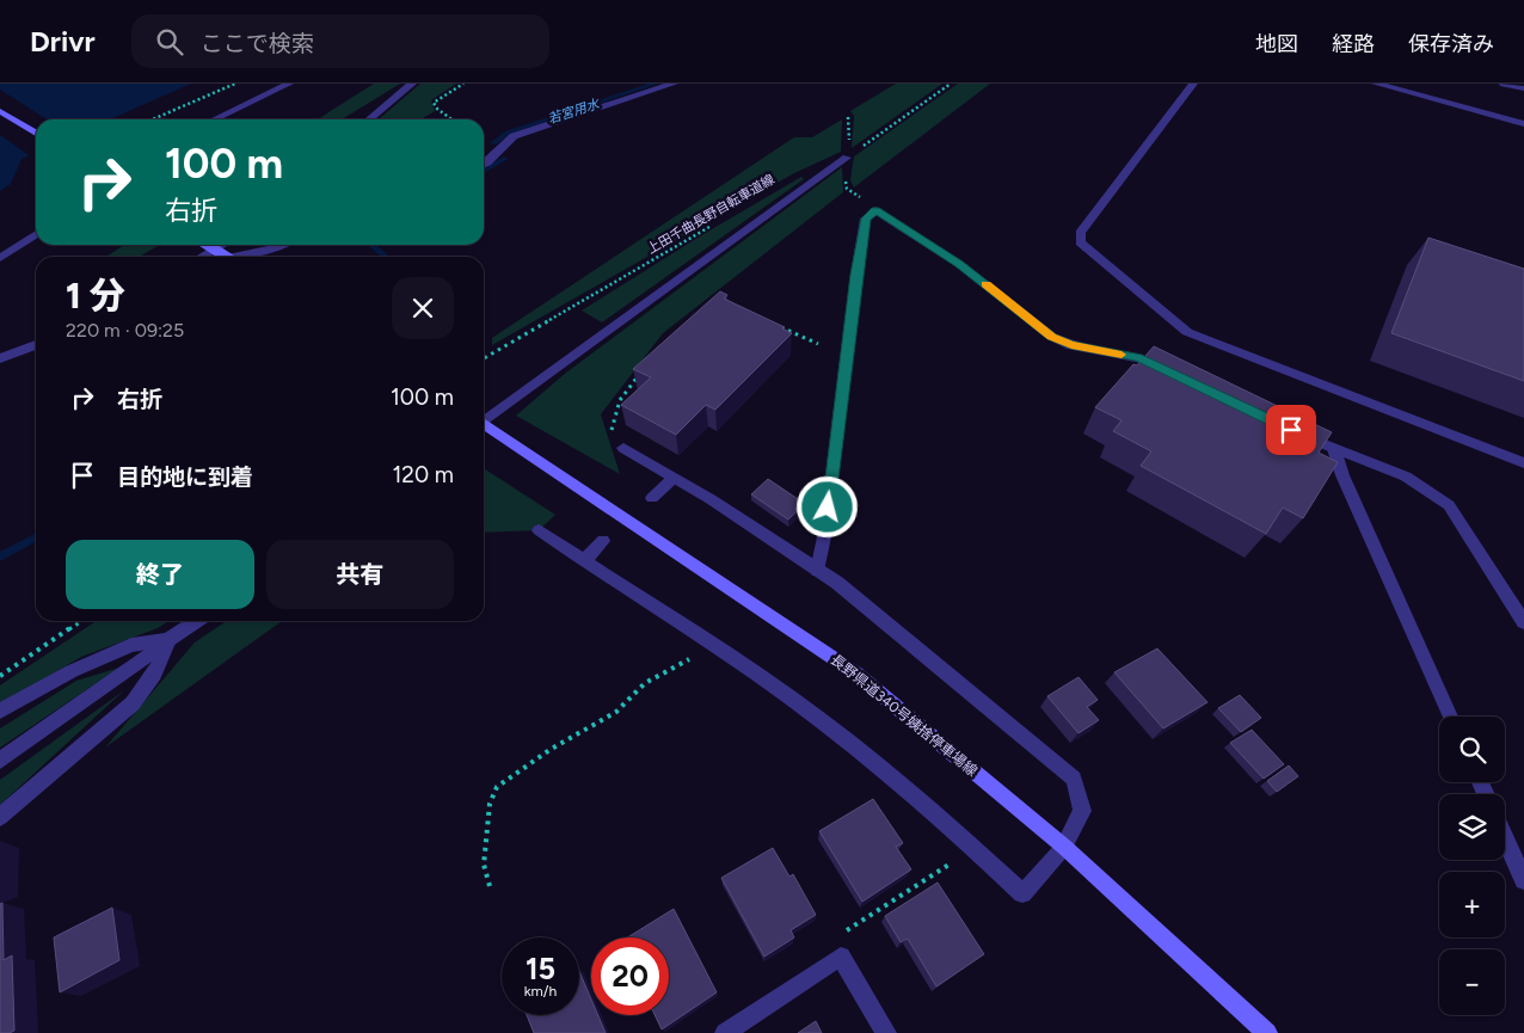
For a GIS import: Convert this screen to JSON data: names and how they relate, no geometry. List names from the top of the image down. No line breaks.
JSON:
{"streets":{"main road":["長野県道340号姨捨停車場線"],"path":["上田千曲長野自転車道線"]},"water":["若宮用水"],"page":{"header":"Drivr","search":"ここで検索","nav":["地図","経路","保存済み"],"turn":["100 m","右折"],"heading":["1 分","220 m · 09:25"],"list":[{"name":"右折","value":"100 m"},{"name":"目的地に到着","value":"120 m"}],"buttons":["終了","共有"],"map_buttons":["+","−"],"speed":"15 km/h","limit":"20"}}
